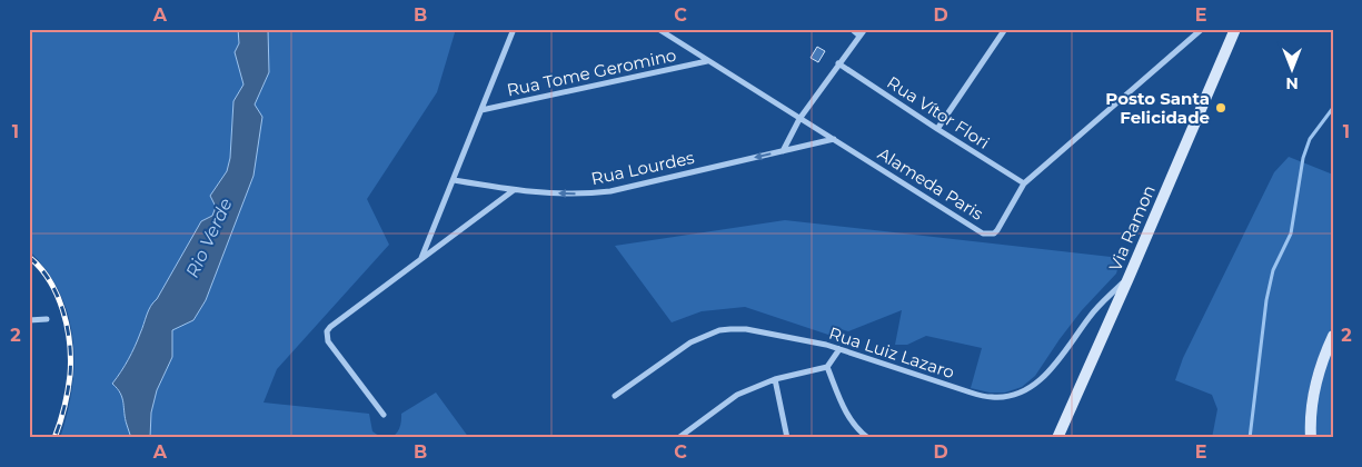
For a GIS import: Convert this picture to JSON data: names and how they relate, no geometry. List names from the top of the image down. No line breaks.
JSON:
{"streets":{"main road":["Via Ramon"],"street":["Rua Tome Geromino","Rua Vítor Flori","Rua Lourdes","Alameda Paris","Rua Luiz Lazaro"]},"crossings":[["Rua Tome Geromino","Alameda Paris"],["Rua Vítor Flori","Alameda Paris"],["Rua Lourdes","Alameda Paris"],["Via Ramon","Rua Luiz Lazaro"]],"one_way":["Rua Lourdes"],"water":["Rio Verde"],"places":["Posto Santa Felicidade"],"north":"bottom","grid":{"columns":["A","B","C","D","E"],"rows":["1","2"]}}
